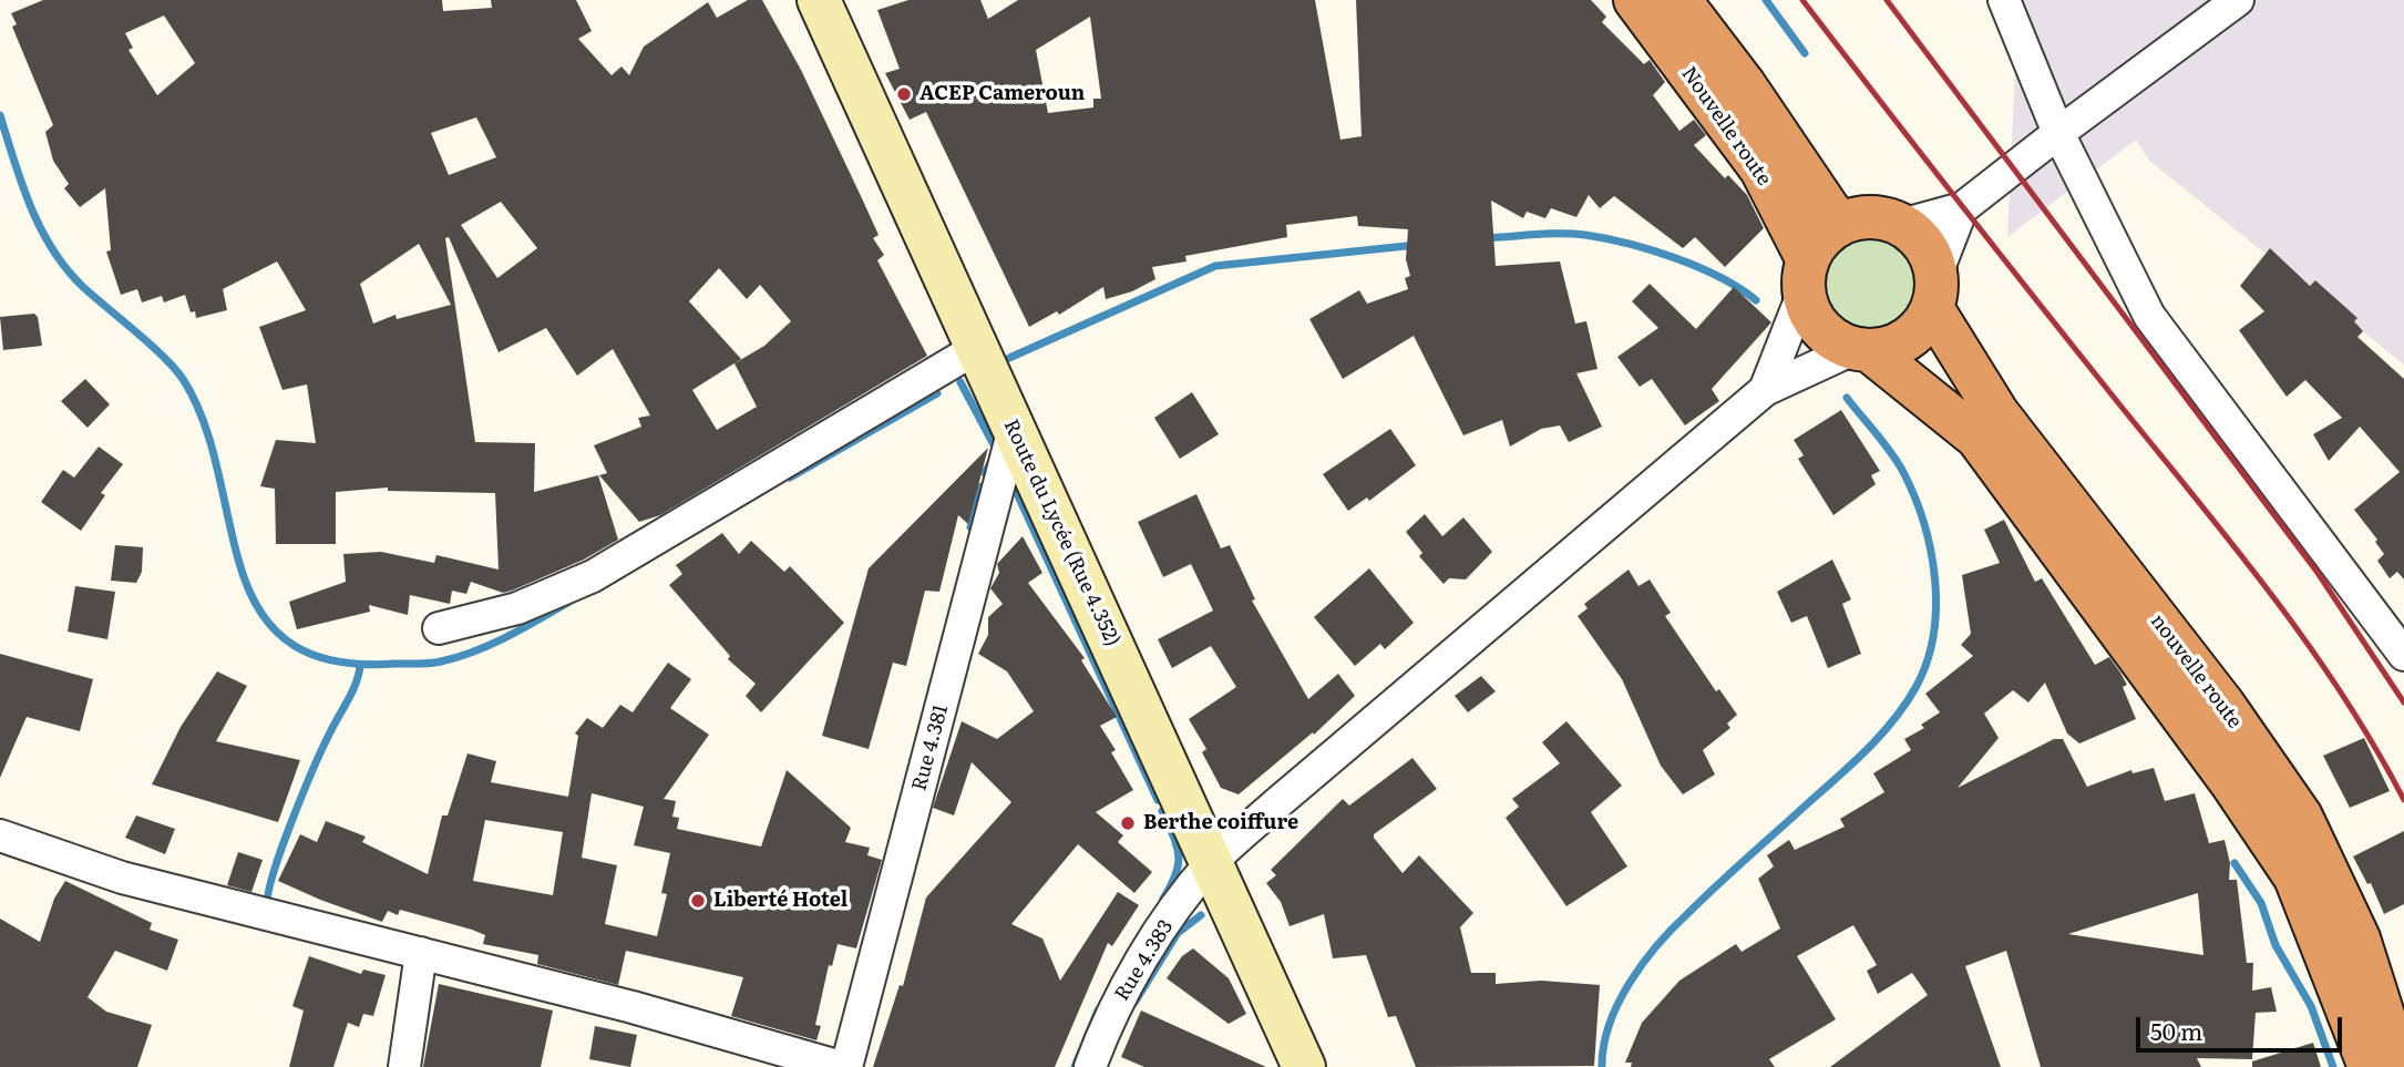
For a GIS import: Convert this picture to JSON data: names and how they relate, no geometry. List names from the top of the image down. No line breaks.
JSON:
{"streets":{"highway":["Nouvelle route","nouvelle route"],"main road":["Route du Lycée (Rue 4.352)"],"street":["Rue 4.381","Rue 4.383"]},"crossings":[["Nouvelle route","nouvelle route"],["Route du Lycée (Rue 4.352)","Rue 4.381"],["Route du Lycée (Rue 4.352)","Rue 4.383"]],"places":["ACEP Cameroun","Berthe coiffure","Liberté Hotel"],"scale_bar":"50 m"}
